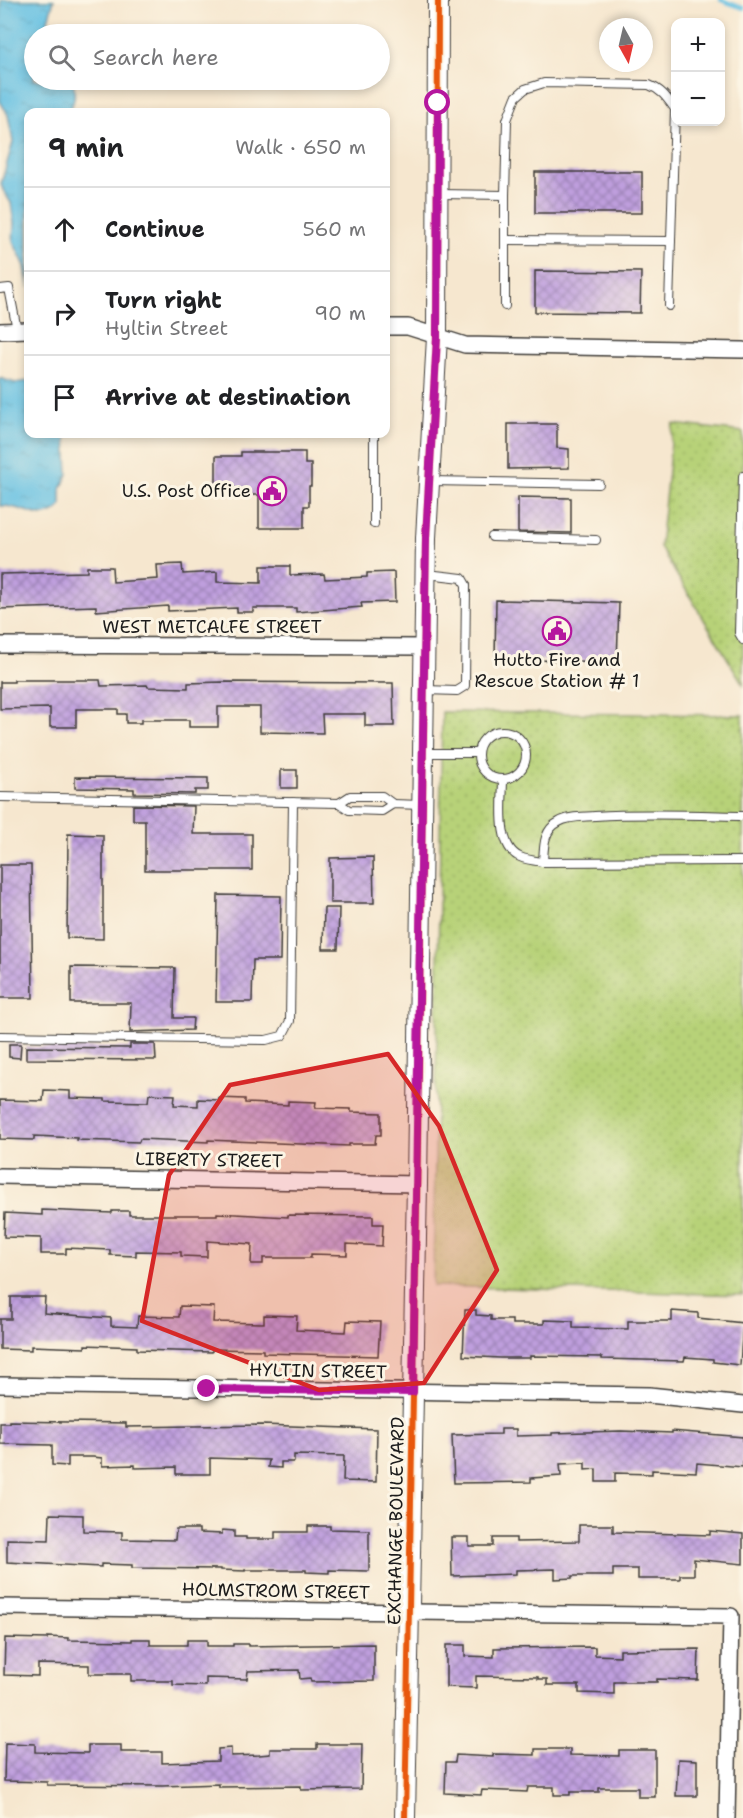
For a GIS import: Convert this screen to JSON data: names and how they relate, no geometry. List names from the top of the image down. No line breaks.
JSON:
{"streets":{"street":["WEST METCALFE STREET","LIBERTY STREET","HYLTIN STREET","EXCHANGE BOULEVARD","HOLMSTROM STREET"]},"crossings":[["WEST METCALFE STREET","EXCHANGE BOULEVARD"],["LIBERTY STREET","EXCHANGE BOULEVARD"],["HYLTIN STREET","EXCHANGE BOULEVARD"],["EXCHANGE BOULEVARD","HOLMSTROM STREET"]],"places":{"public building":["U.S. Post Office","Hutto Fire and Rescue Station # 1"]},"north":"bottom","page":{"map_buttons":["+","−"],"search":"Search here","heading":["9 min","Walk · 650 m"],"list":[["Continue","560 m"],["Turn right","Hyltin Street","90 m"],"Arrive at destination"]}}
